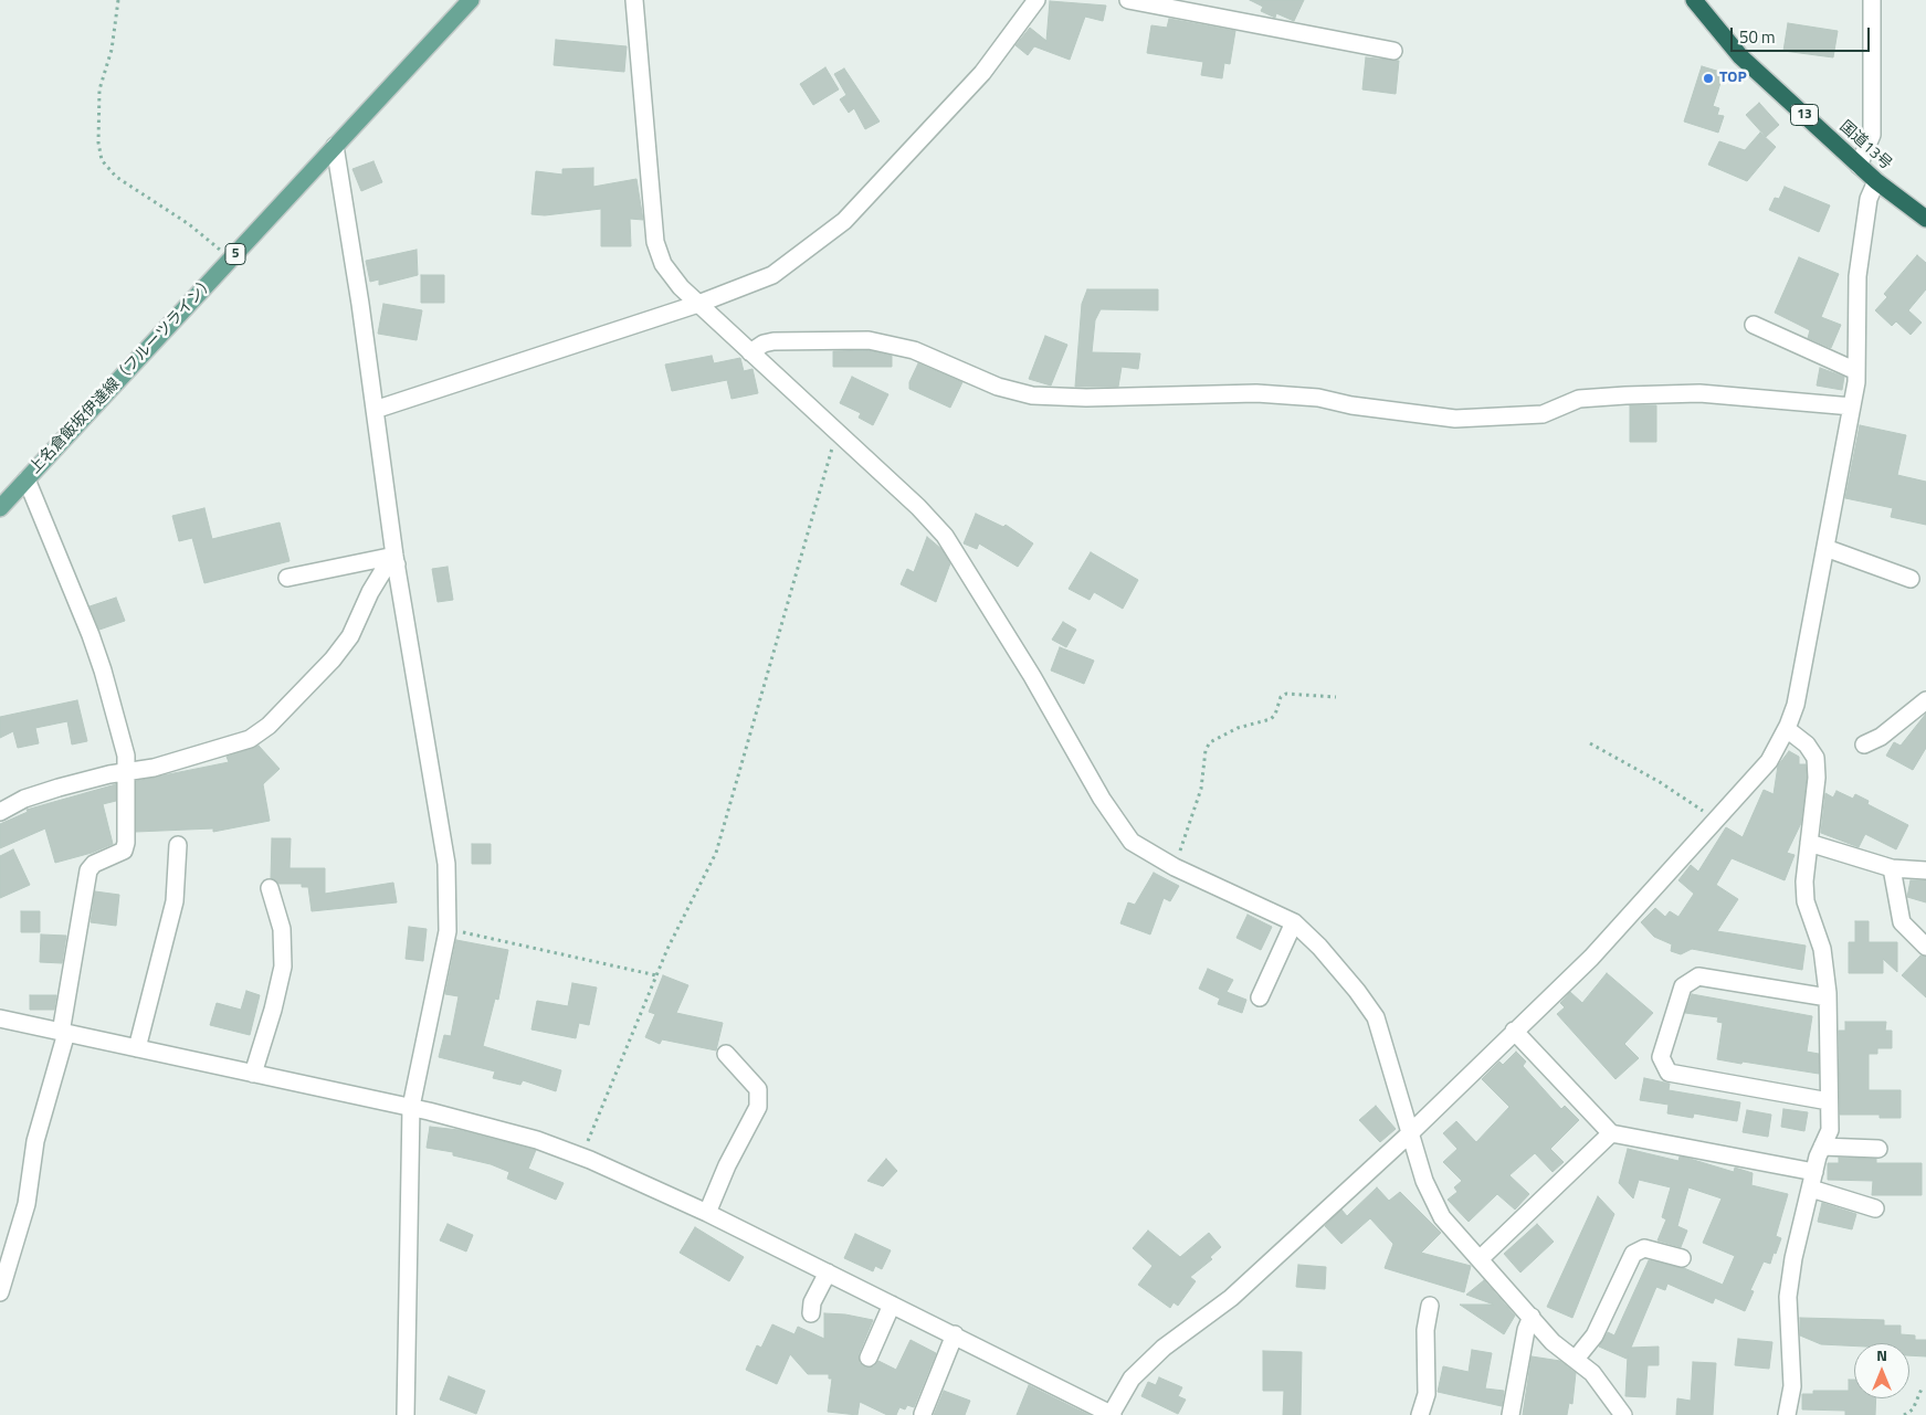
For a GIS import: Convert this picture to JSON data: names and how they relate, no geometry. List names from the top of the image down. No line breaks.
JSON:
{"streets":{"highway":["13","国道13号"],"main road":["5","上名倉飯坂伊達線（フルーツライン）"]},"places":["TOP"],"scale_bar":"50 m","north":"top"}
